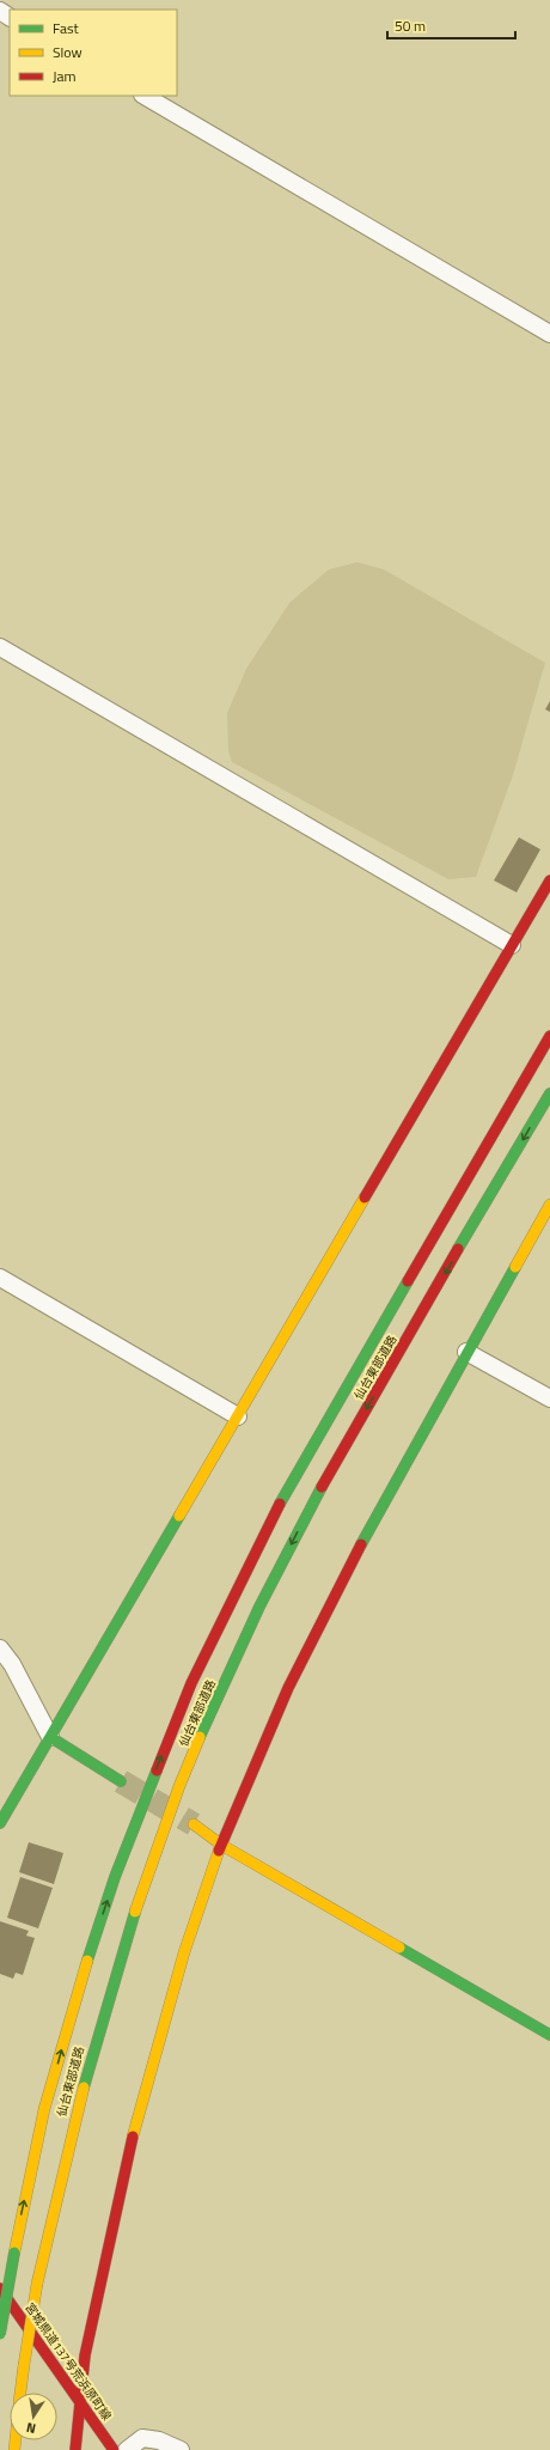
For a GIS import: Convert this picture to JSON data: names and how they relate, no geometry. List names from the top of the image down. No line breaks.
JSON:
{"streets":{"main road":["仙台東部道路","宮城県道137号荒浜原町線"]},"legend":["Fast","Slow","Jam"],"scale_bar":"50 m","north":"bottom"}
